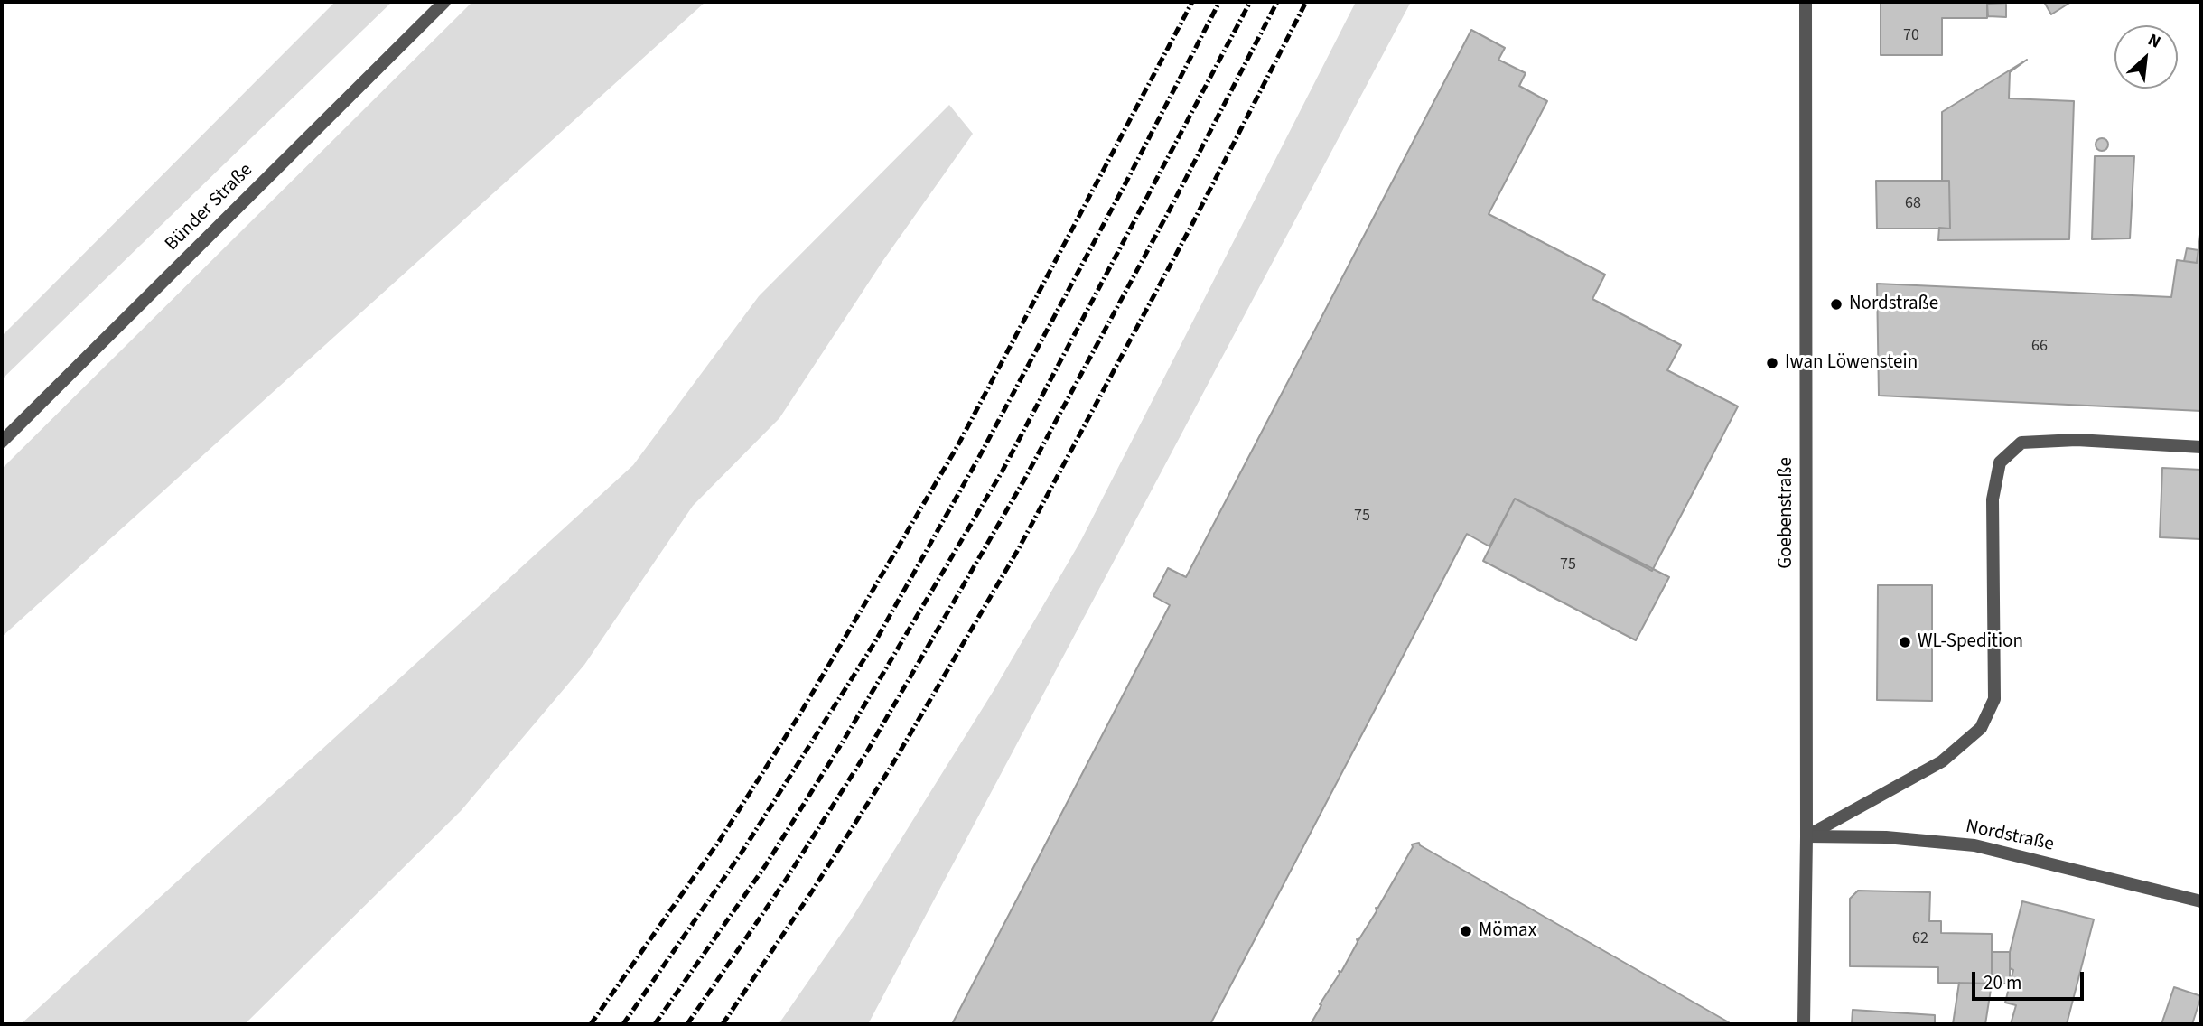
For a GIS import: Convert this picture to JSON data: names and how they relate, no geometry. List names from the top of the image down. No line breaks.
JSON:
{"streets":{"street":["Bünder Straße","Goebenstraße","Nordstraße"]},"crossings":[["Goebenstraße","Nordstraße"]],"places":["Nordstraße","Iwan Löwenstein","WL-Spedition","Mömax"],"house_numbers":["70","68","66","75","75","62"],"scale_bar":"20 m","north":"top right"}
